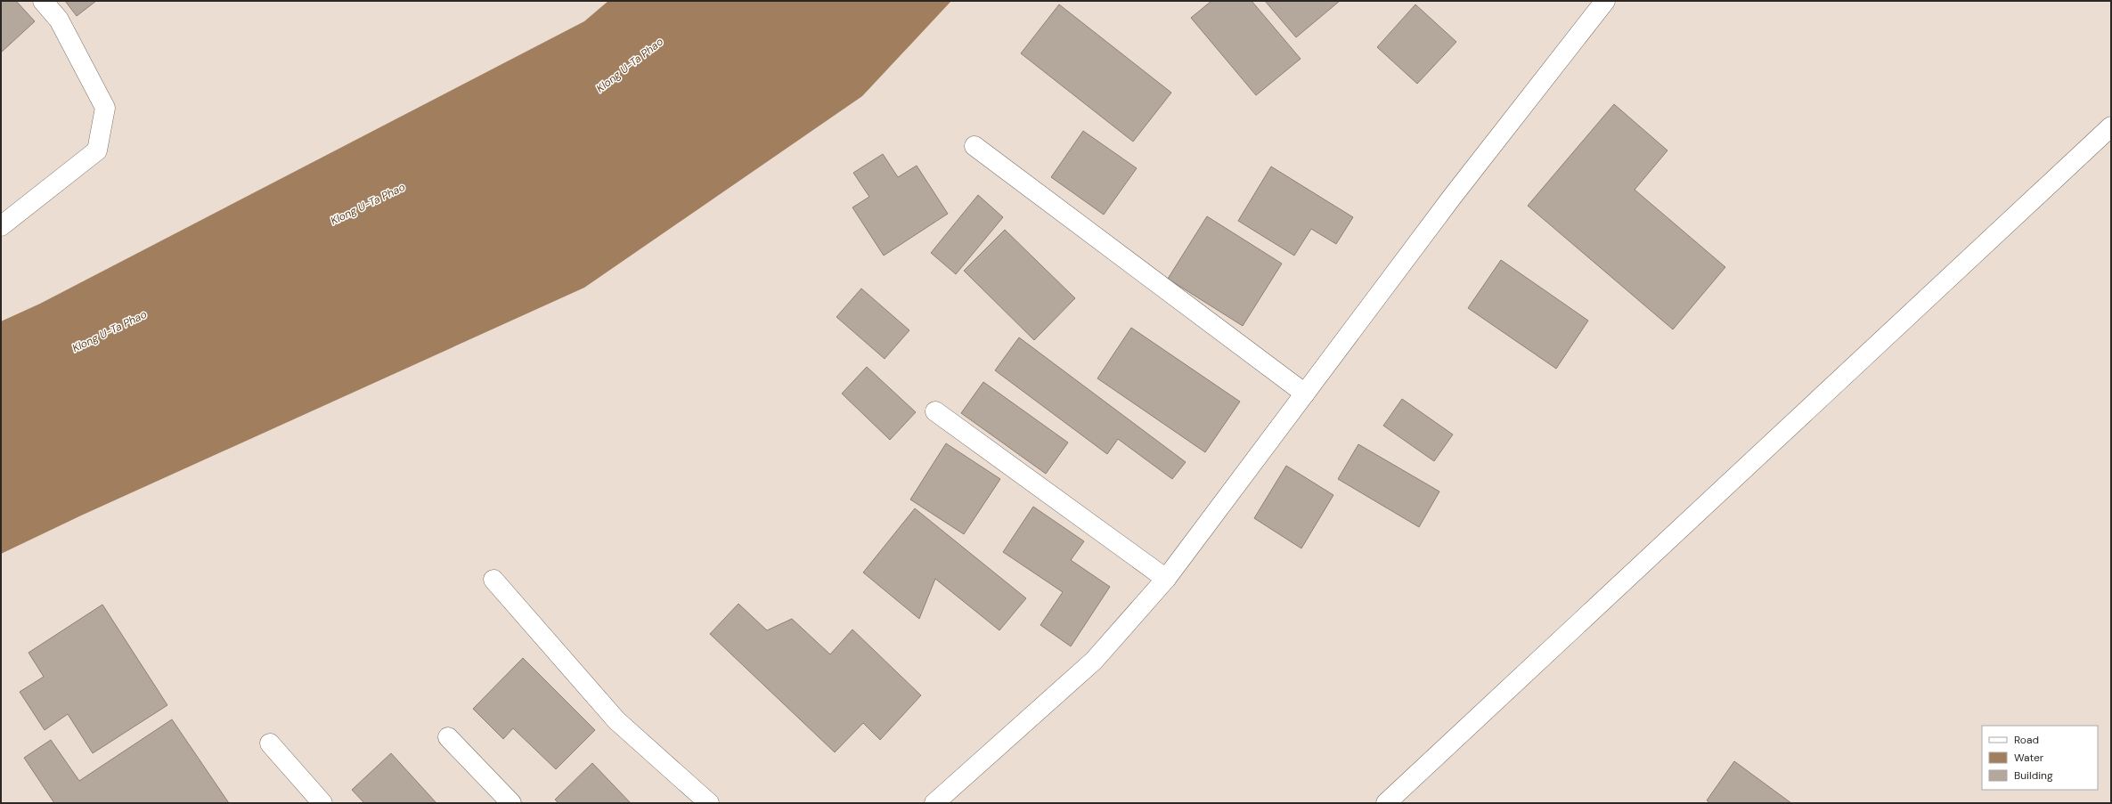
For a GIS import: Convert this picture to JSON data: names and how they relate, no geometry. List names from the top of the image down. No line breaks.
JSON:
{"water":["Klong U-Ta Phao"],"legend":["Road","Water","Building"]}
